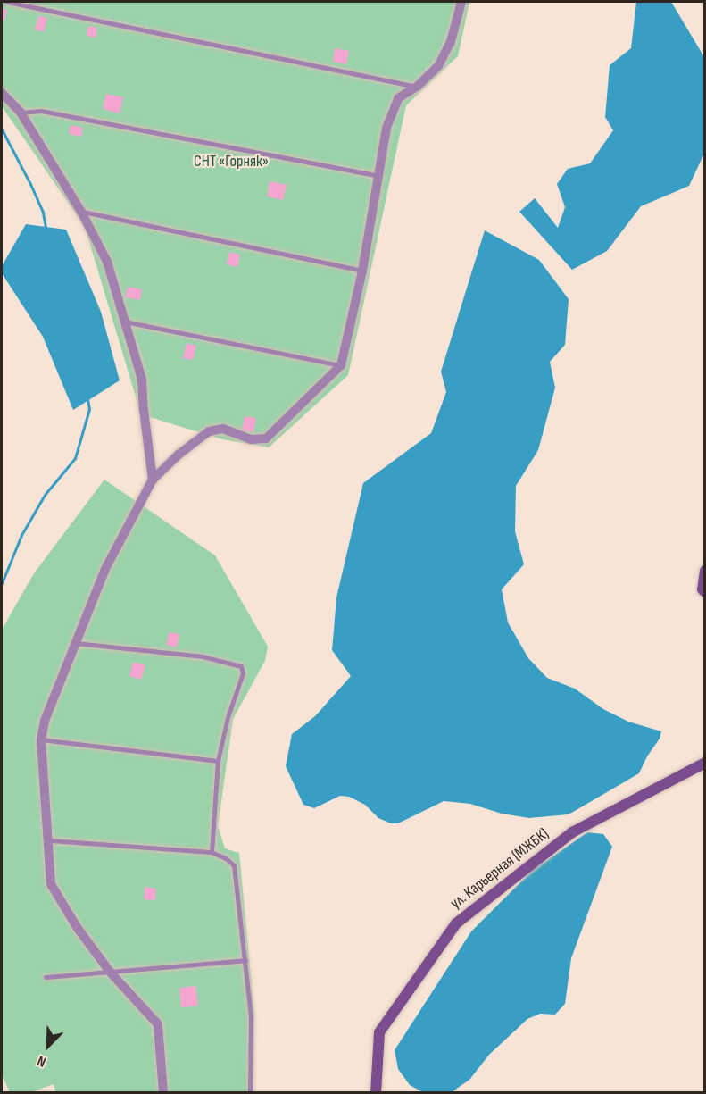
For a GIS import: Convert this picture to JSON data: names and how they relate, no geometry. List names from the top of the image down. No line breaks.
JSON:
{"streets":{"street":["ул. Карьерная (МЖБК)"]},"parks":["СНТ «Горняк»"],"north":"bottom left"}
